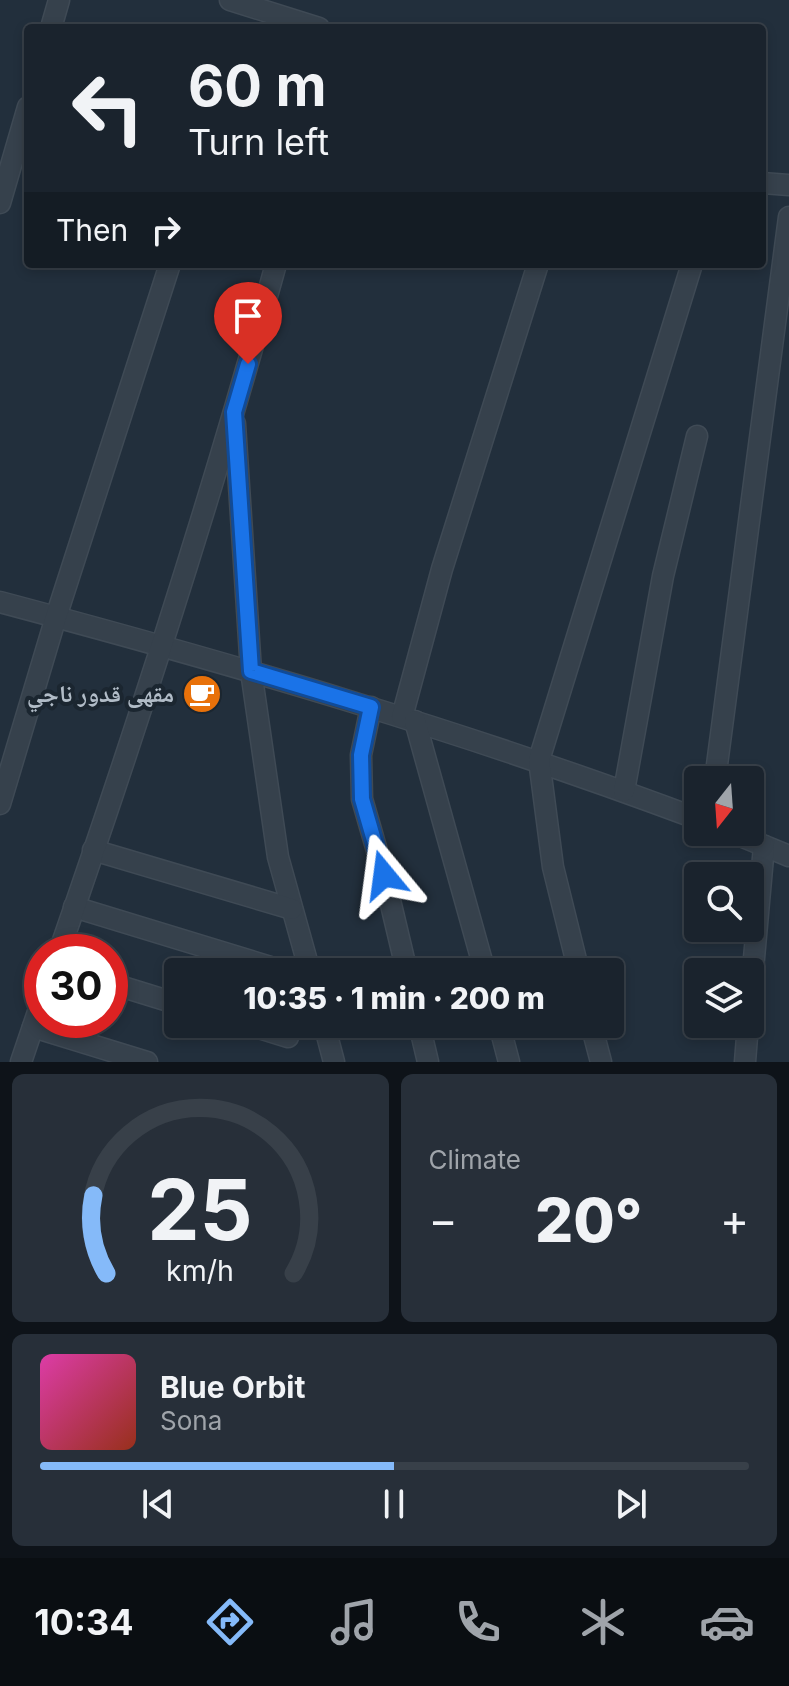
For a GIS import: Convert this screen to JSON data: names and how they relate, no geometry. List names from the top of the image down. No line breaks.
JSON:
{"places":{"cafe":["مقهى قدور ناجي"]},"north":"bottom","page":{"turn":["60 m","Turn left"],"then":"Then","limit":"30","trip":"10:35 · 1 min · 200 m","tile":"Climate","heat":["−","20°","+"],"song":["Blue Orbit","Sona"],"tabs":"10:34","gauge":["25","km/h"]}}
